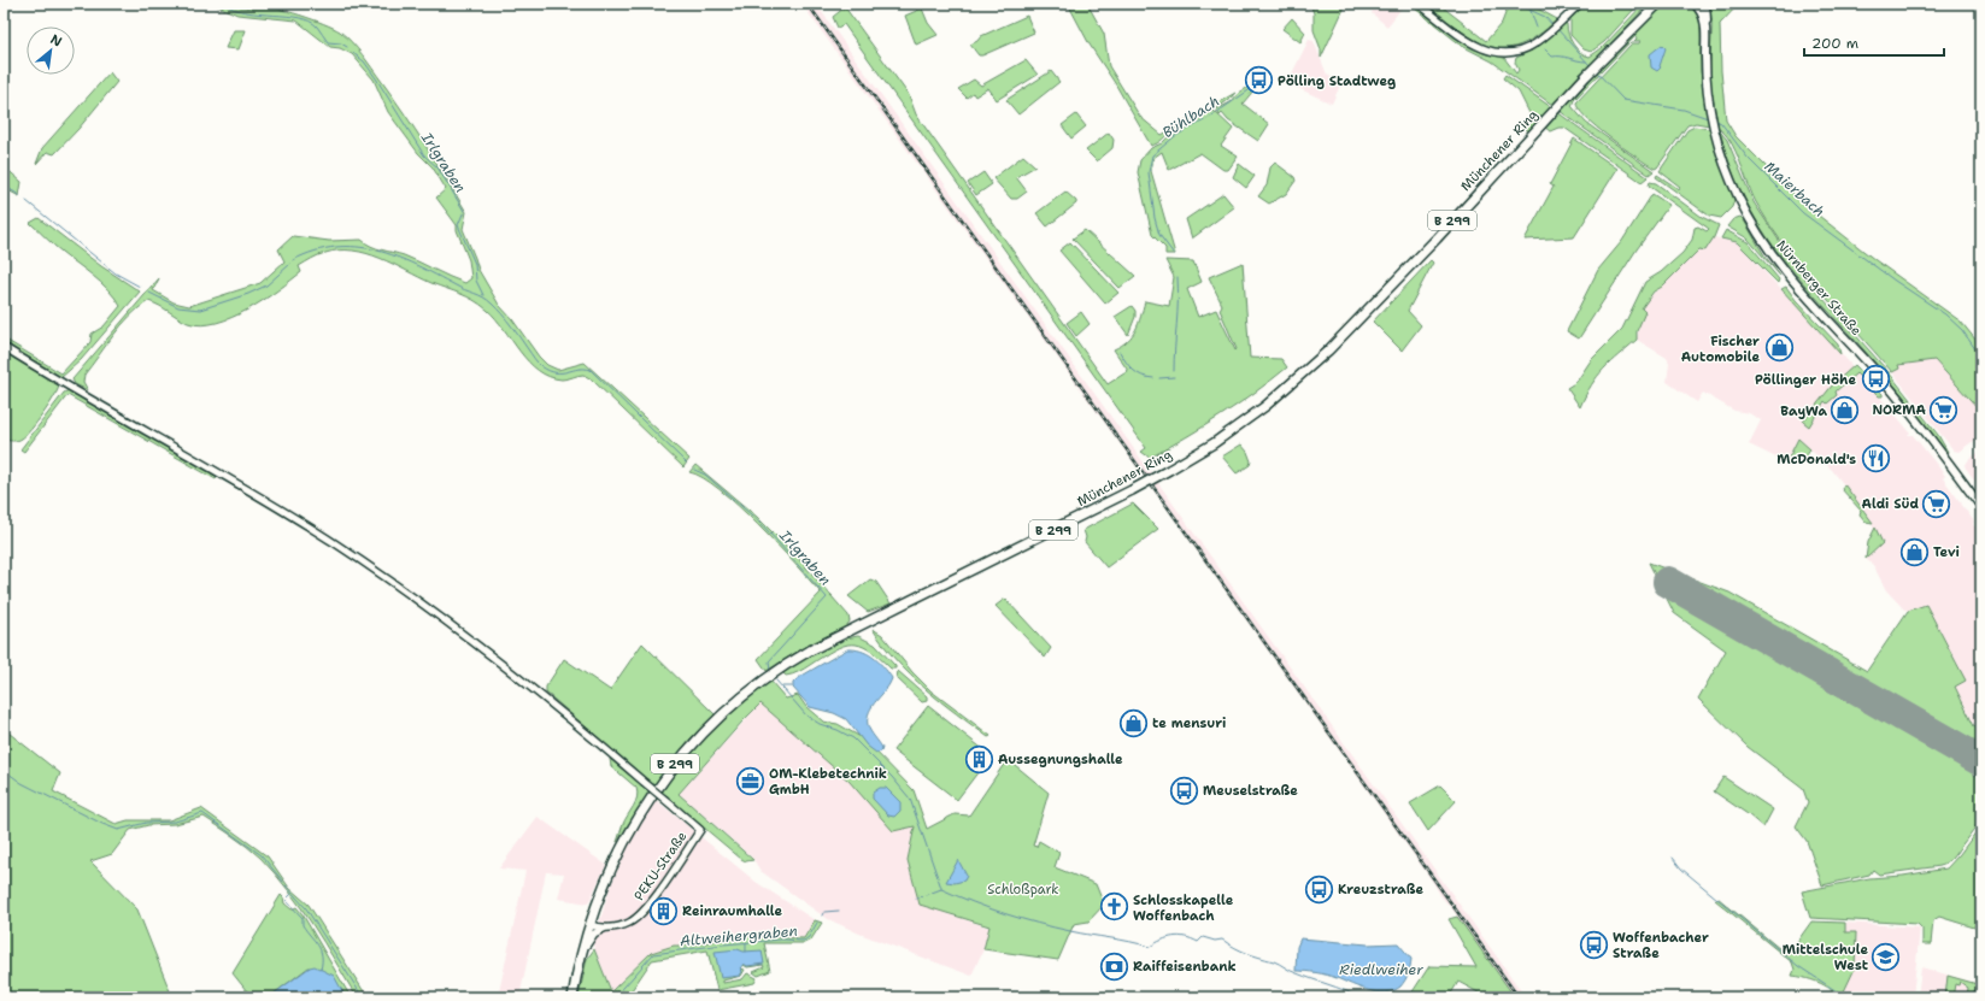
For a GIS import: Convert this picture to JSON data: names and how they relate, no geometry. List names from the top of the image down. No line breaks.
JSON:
{"streets":{"main road":["Münchener Ring","B 299","Nürnberger Straße"],"street":["PEKU-Straße"]},"crossings":[["Münchener Ring","B 299"],["Münchener Ring","PEKU-Straße"]],"water":["Bühlbach","Irlgraben","Maierbach","Altweihergraben","Riedlweiher"],"parks":["Schloßpark"],"places":{"bus stop":["Pölling Stadtweg","Pöllinger Höhe","Meuselstraße","Kreuzstraße","Woffenbacher Straße"],"shop":["Fischer Automobile","BayWa","Tevi","te mensuri"],"supermarket":["NORMA","Aldi Süd"],"restaurant":["McDonald's"],"building":["Aussegnungshalle","Reinraumhalle"],"office":["OM-Klebetechnik GmbH"],"church":["Schlosskapelle Woffenbach"],"school or university":["Mittelschule West"],"bank":["Raiffeisenbank"]},"scale_bar":"200 m","north":"top right"}
